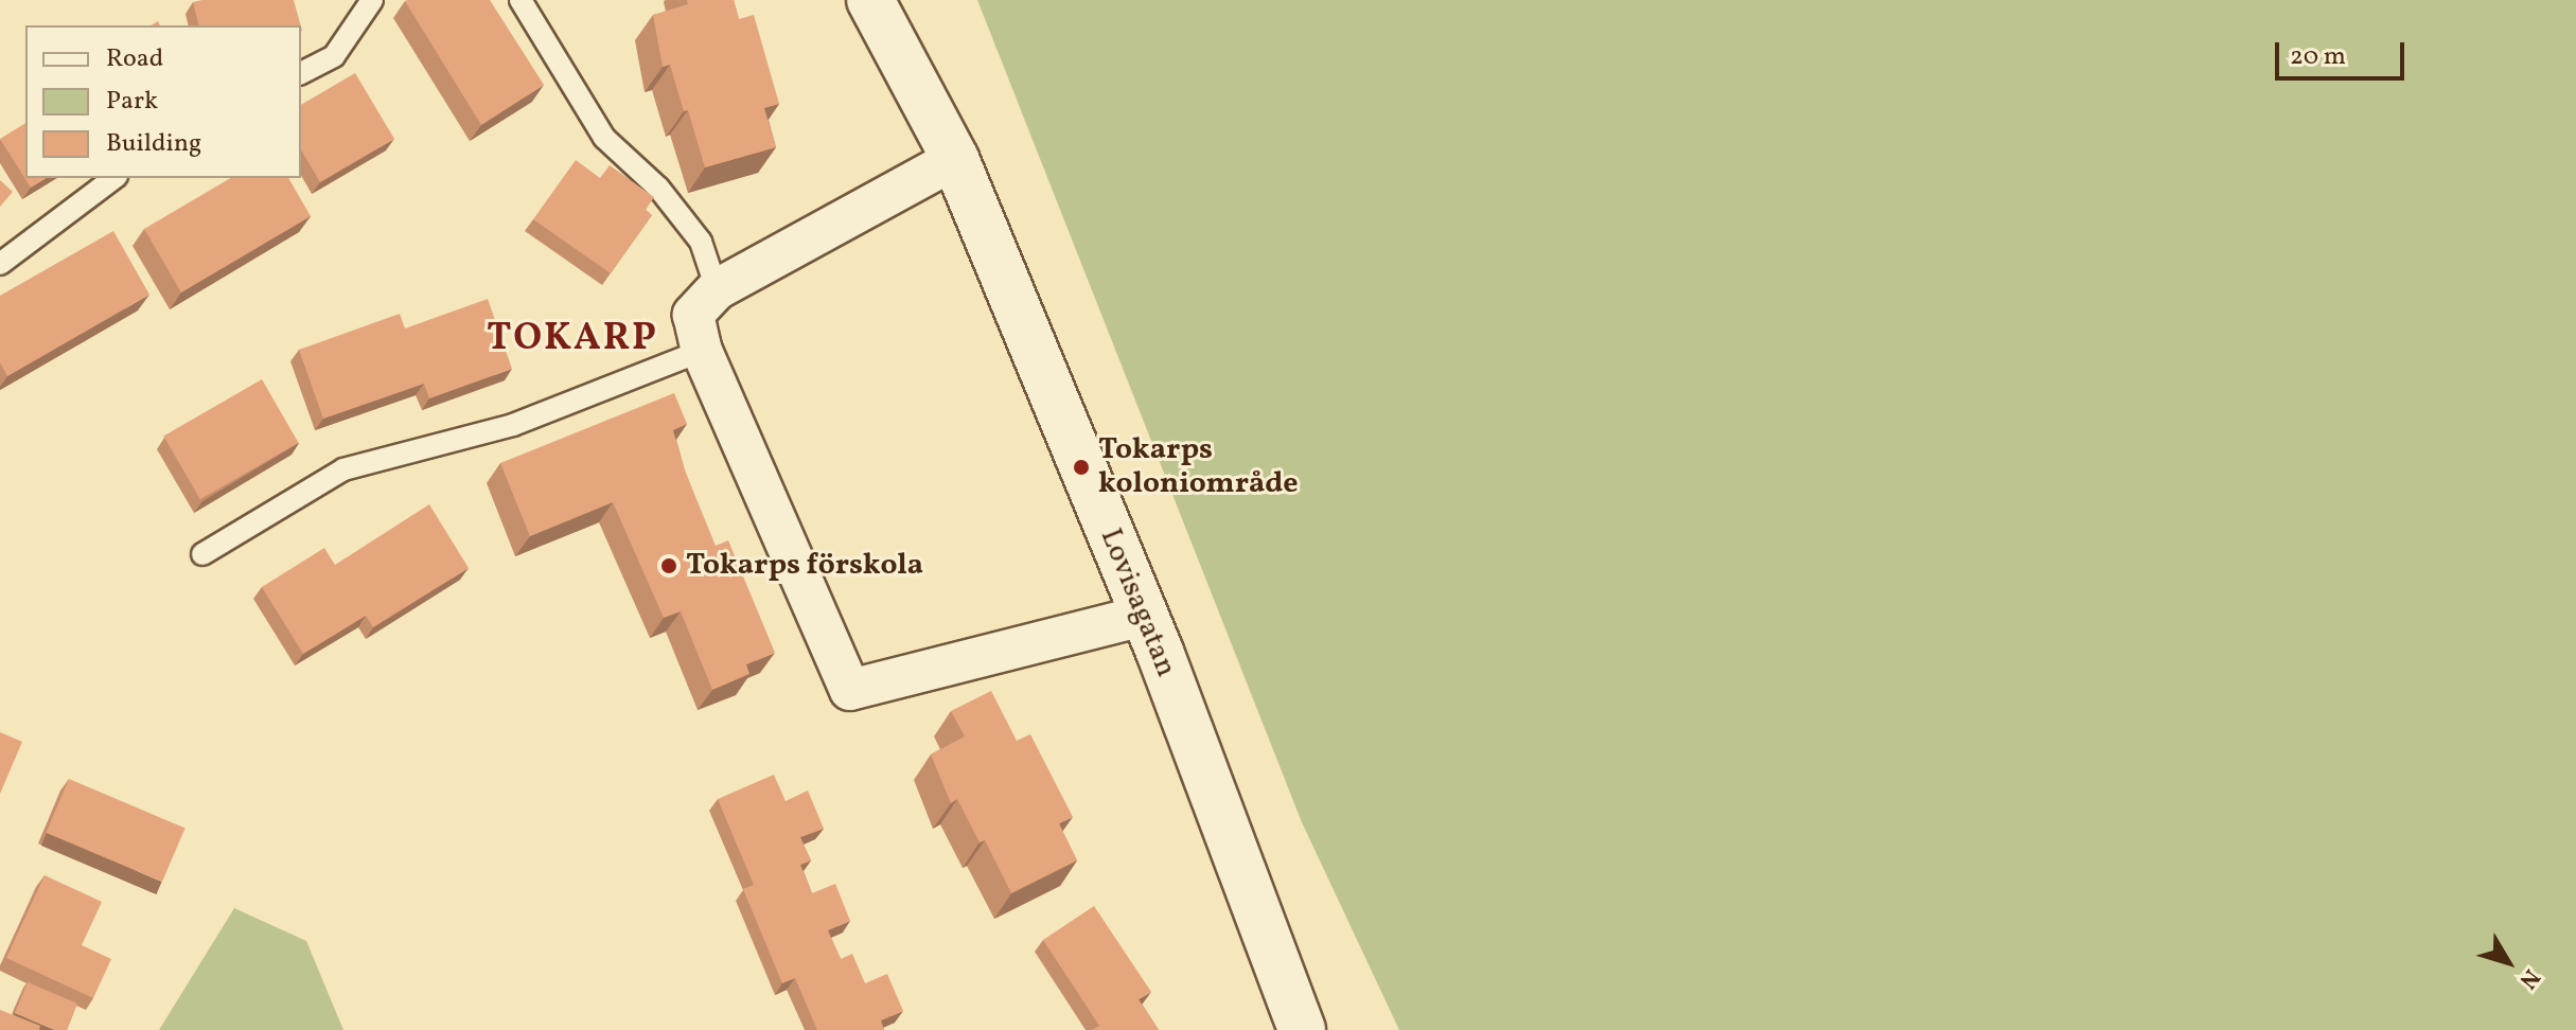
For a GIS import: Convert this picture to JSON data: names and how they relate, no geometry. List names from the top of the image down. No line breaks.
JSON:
{"streets":{"street":["Lovisagatan"]},"districts":["TOKARP"],"places":["Tokarps koloniområde","Tokarps förskola"],"legend":["Road","Park","Building"],"scale_bar":"20 m","north":"bottom right"}
